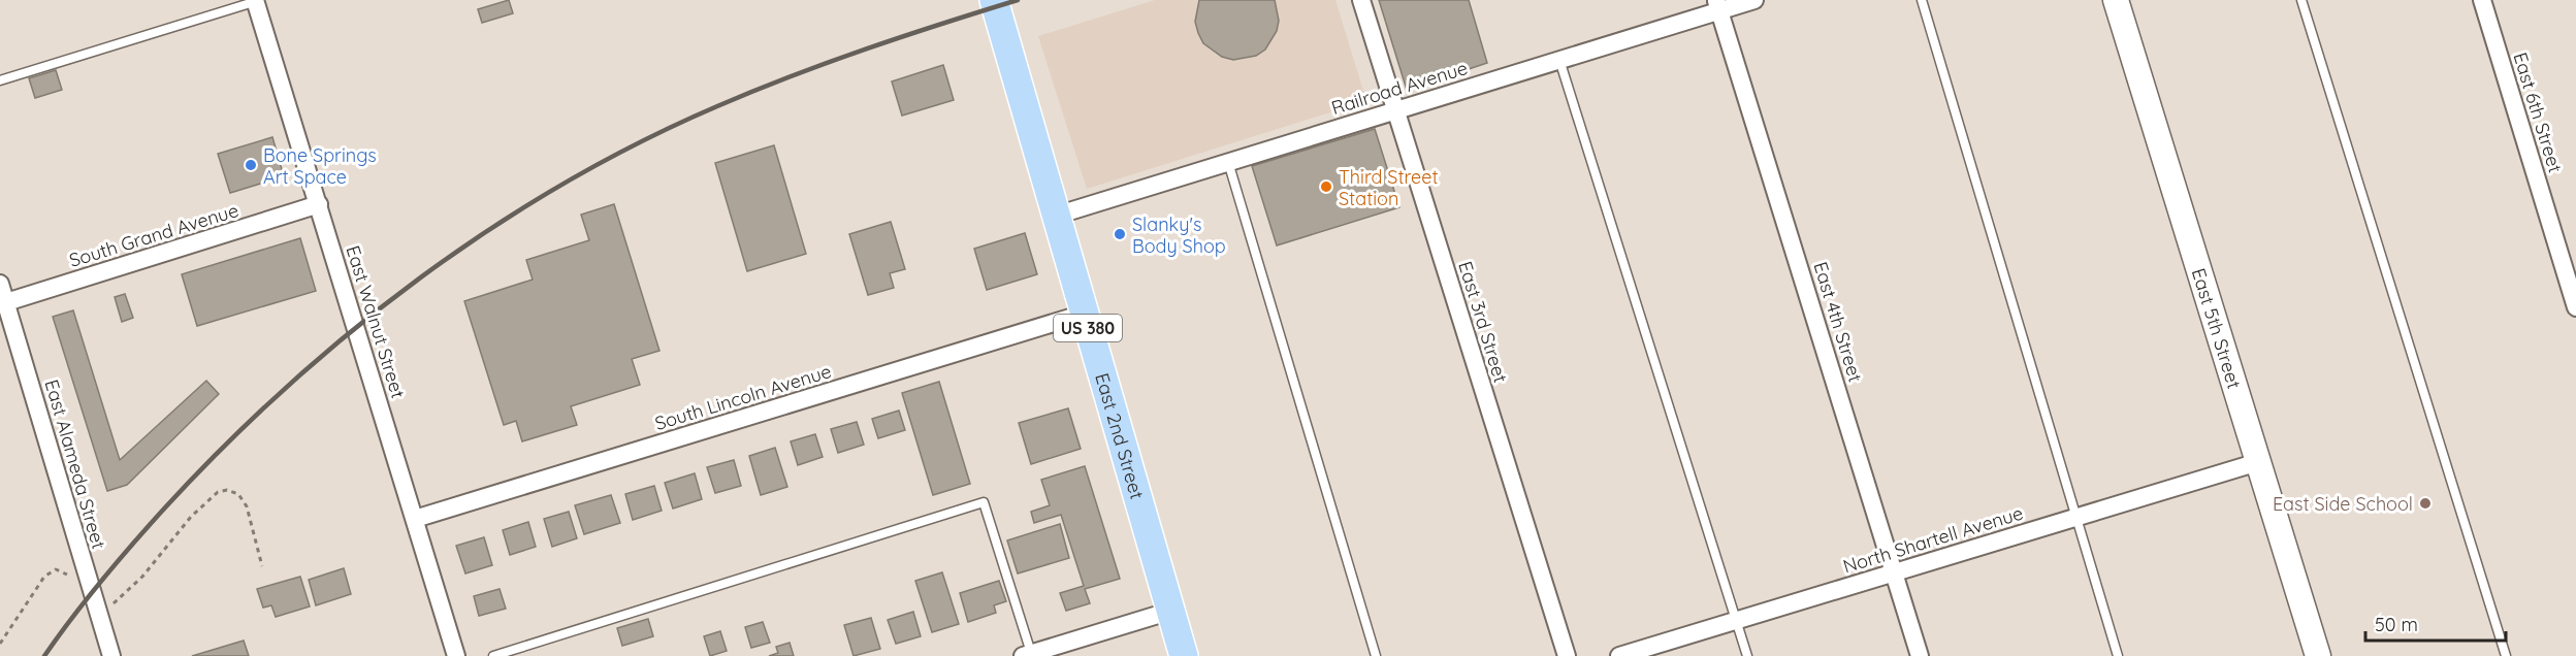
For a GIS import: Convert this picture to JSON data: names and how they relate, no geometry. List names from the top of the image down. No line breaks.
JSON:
{"streets":{"main road":["US 380","East 2nd Street"],"street":["Railroad Avenue","East 6th Street","South Grand Avenue","East Walnut Street","East 3rd Street","East 4th Street","East 5th Street","South Lincoln Avenue","East Alameda Street","North Shartell Avenue"]},"crossings":[["Railroad Avenue","East 3rd Street"],["Railroad Avenue","East 4th Street"],["Railroad Avenue","East 2nd Street"],["South Grand Avenue","East Walnut Street"],["South Grand Avenue","East Alameda Street"],["East Walnut Street","South Lincoln Avenue"],["East 4th Street","North Shartell Avenue"],["East 5th Street","North Shartell Avenue"],["South Lincoln Avenue","East 2nd Street"]],"places":["Bone Springs Art Space","Third Street Station","Slanky's Body Shop","East Side School"],"scale_bar":"50 m"}
